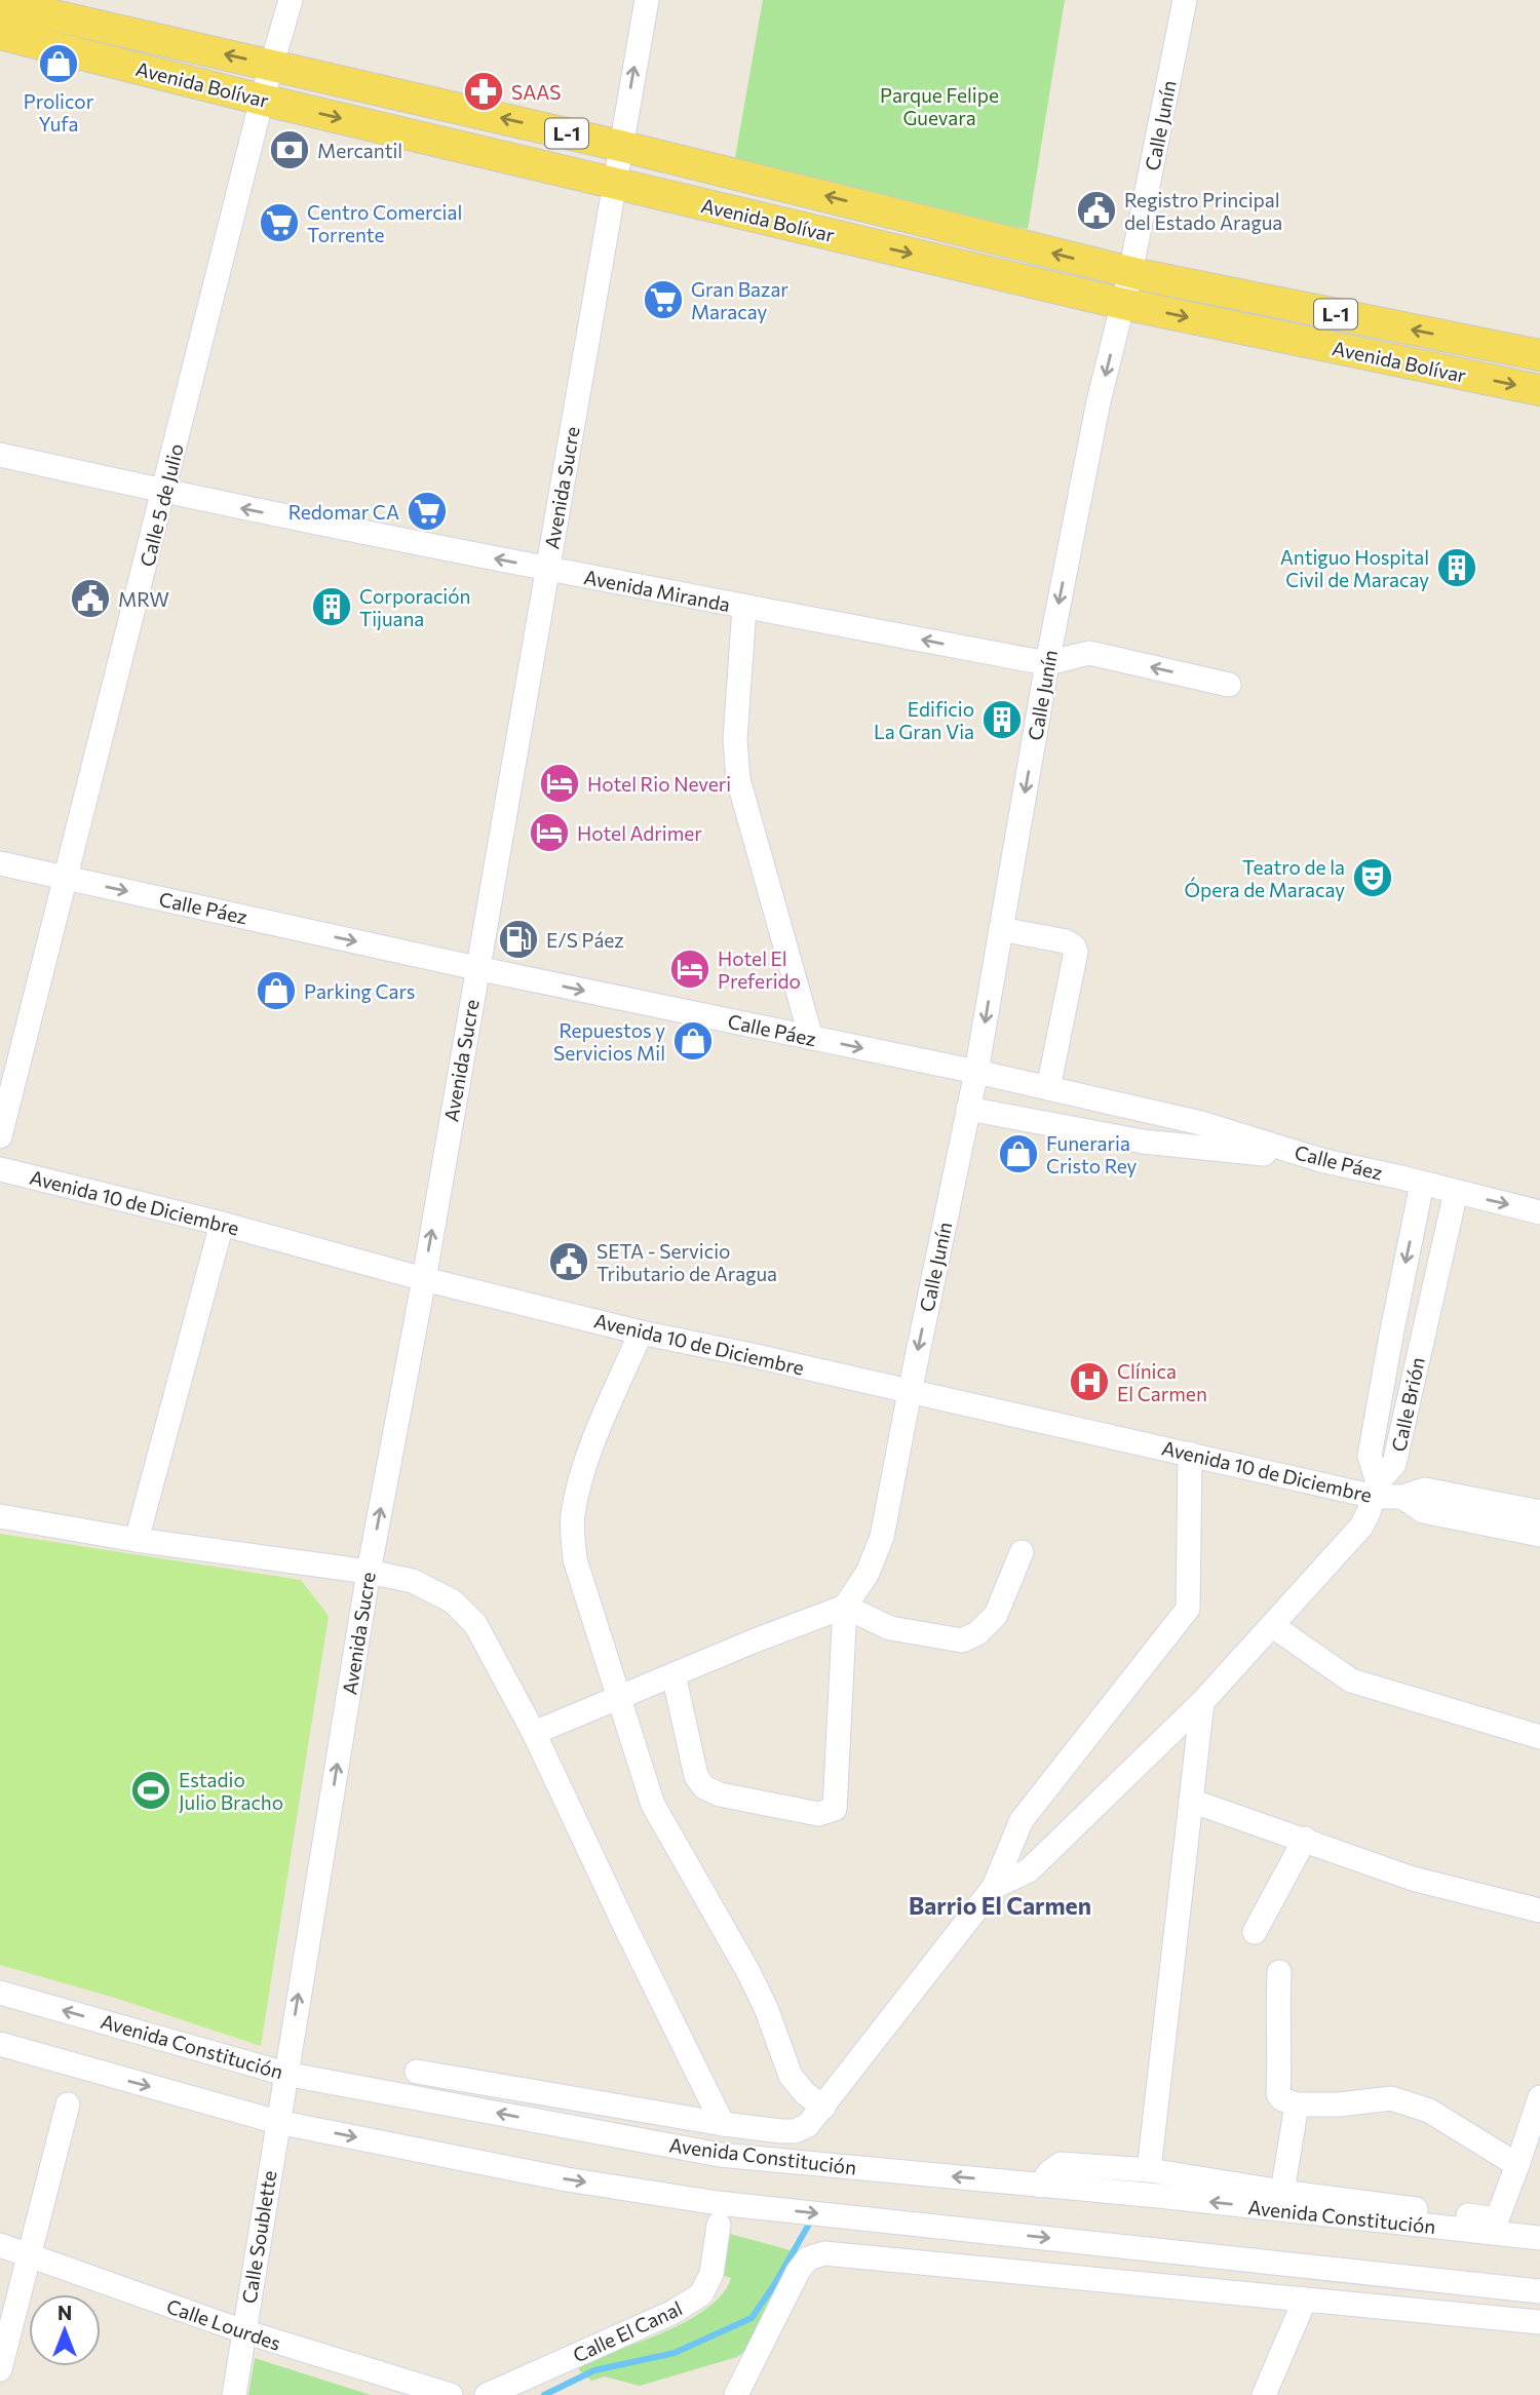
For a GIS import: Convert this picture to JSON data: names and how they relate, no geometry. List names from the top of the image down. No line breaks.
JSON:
{"streets":{"main road":["Avenida Bolívar","L-1"],"street":["Calle Junín","Avenida Sucre","Calle 5 de Julio","Avenida Miranda","Calle Páez","Avenida 10 de Diciembre","Calle Brión","Avenida Constitución","Calle Soublette","Calle Lourdes","Calle El Canal"]},"crossings":[["Avenida Bolívar","Calle Junín"],["Avenida Bolívar","Avenida Sucre"],["Avenida Bolívar","Calle 5 de Julio"],["Calle Junín","Avenida Miranda"],["Calle Junín","Calle Páez"],["Calle Junín","Avenida 10 de Diciembre"],["Avenida Sucre","Avenida Miranda"],["Avenida Sucre","Calle Páez"],["Avenida Sucre","Avenida 10 de Diciembre"],["Avenida Sucre","Avenida Constitución"],["Avenida Sucre","Calle Soublette"],["Calle 5 de Julio","Avenida Miranda"],["Calle 5 de Julio","Calle Páez"],["Calle Páez","Calle Brión"],["Avenida 10 de Diciembre","Calle Brión"],["Calle Soublette","Calle Lourdes"]],"one_way":["Calle Junín","Avenida Sucre","Avenida Miranda","Calle Páez"],"districts":["Barrio El Carmen"],"parks":["Parque Felipe Guevara"],"places":{"shop":["Prolicor Yufa","Parking Cars","Repuestos y Servicios Mil","Funeraria Cristo Rey"],"pharmacy":["SAAS"],"bank":["Mercantil"],"public building":["Registro Principal del Estado Aragua","MRW","SETA - Servicio Tributario de Aragua"],"supermarket":["Centro Comercial Torrente","Gran Bazar Maracay","Redomar CA"],"building":["Antiguo Hospital Civil de Maracay","Corporación Tijuana","Edificio La Gran Via"],"hotel":["Hotel Rio Neveri","Hotel Adrimer","Hotel El Preferido"],"theatre":["Teatro de la Ópera de Maracay"],"fuel station":["E/S Páez"],"hospital":["Clínica El Carmen"],"sports":["Estadio Julio Bracho"]},"north":"top"}
